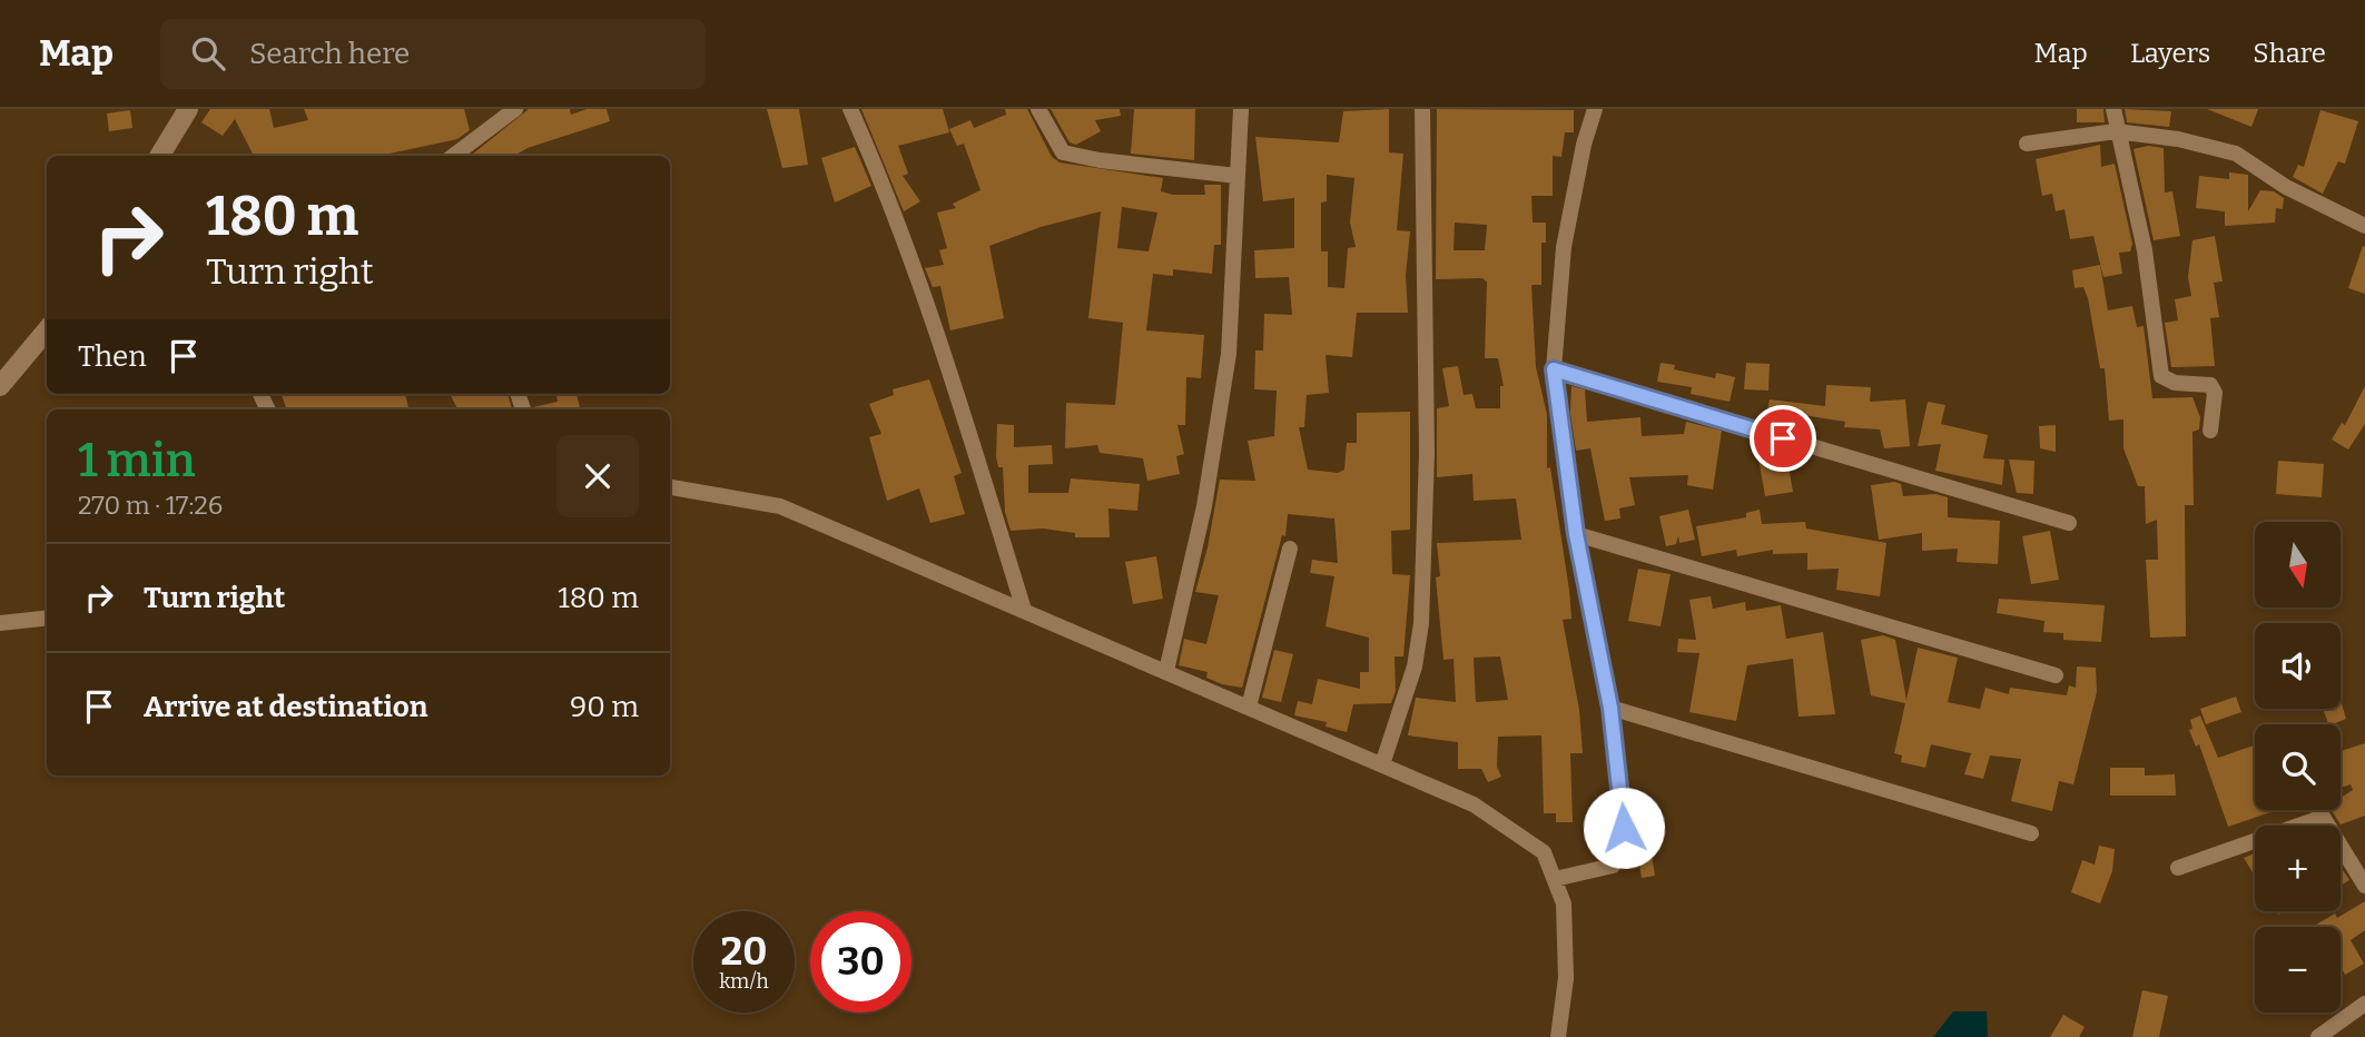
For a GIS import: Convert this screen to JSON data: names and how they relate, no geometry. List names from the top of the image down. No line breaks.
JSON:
{"north":"bottom","page":{"header":"Map","search":"Search here","nav":["Map","Layers","Share"],"turn":["180 m","Turn right"],"then":"Then","heading":["1 min","270 m · 17:26"],"map_buttons":["+","−"],"list":[{"name":"Turn right","value":"180 m"},{"name":"Arrive at destination","value":"90 m"}],"speed":"20 km/h","limit":"30"}}
